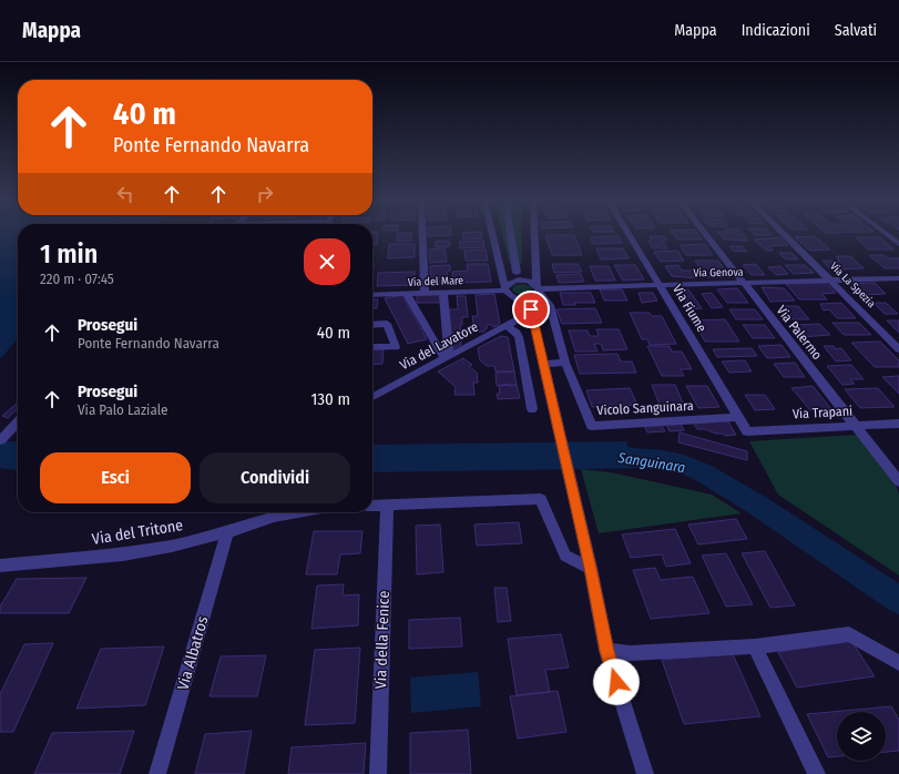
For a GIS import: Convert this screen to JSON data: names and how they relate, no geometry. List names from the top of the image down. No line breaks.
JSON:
{"streets":{"street":["Via Genova","Via del Mare","Via La Spezia","Via Fiume","Via Palermo","Via del Lavatore","Vicolo Sanguinara","Via Trapani","Via del Tritone","Via della Fenice","Via Albatros"]},"crossings":[["Via Genova","Via del Mare"],["Via Genova","Via La Spezia"],["Via Genova","Via Fiume"],["Via Genova","Via Palermo"],["Via Fiume","Vicolo Sanguinara"],["Via Fiume","Via Trapani"],["Via Palermo","Via Trapani"],["Via del Tritone","Via Albatros"]],"water":["Sanguinara"],"page":{"header":"Mappa","nav":["Mappa","Indicazioni","Salvati"],"turn":["40 m","Ponte Fernando Navarra"],"heading":["1 min","220 m · 07:45"],"list":[{"name":"Prosegui","note":"Ponte Fernando Navarra","value":"40 m"},{"name":"Prosegui","note":"Via Palo Laziale","value":"130 m"}],"buttons":["Esci","Condividi"]}}
